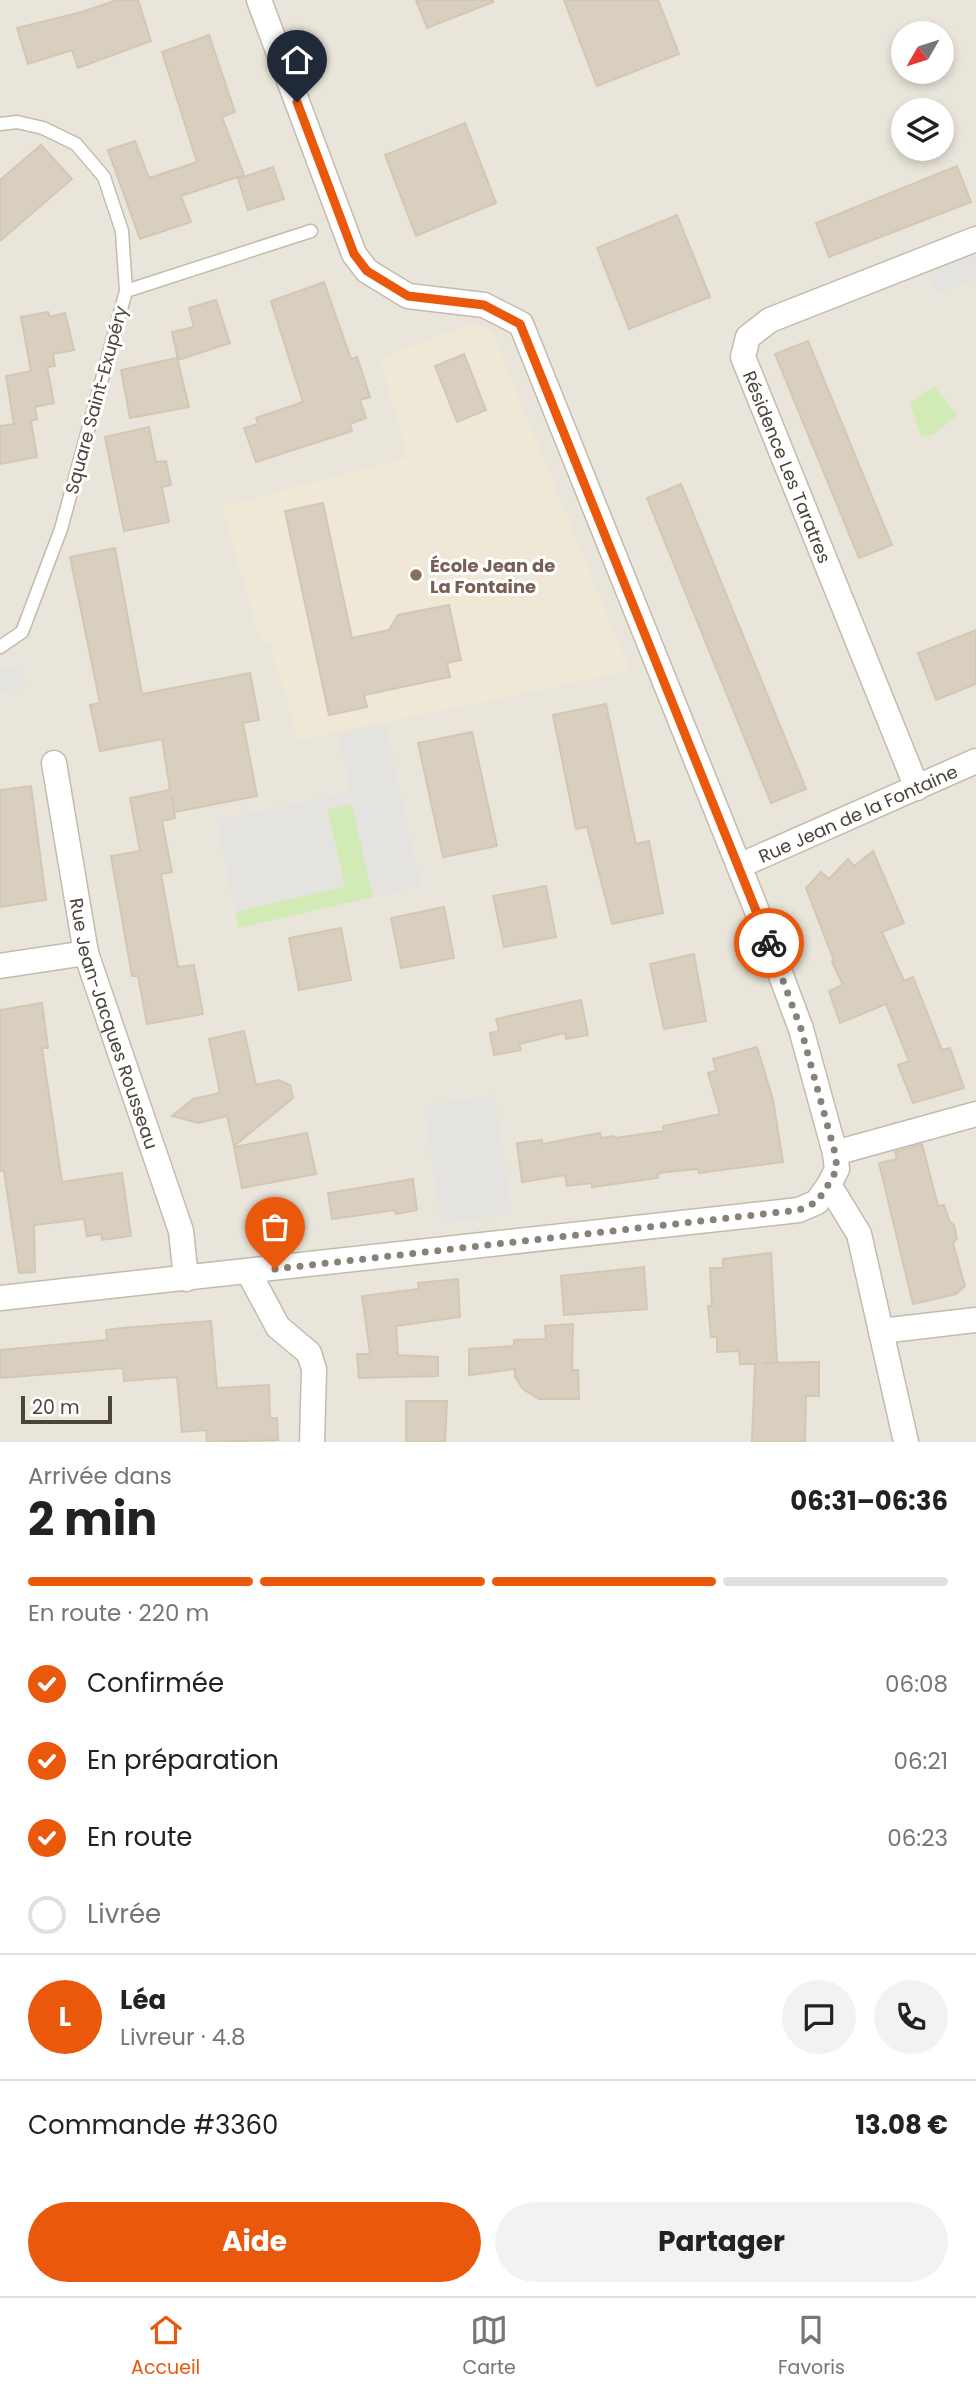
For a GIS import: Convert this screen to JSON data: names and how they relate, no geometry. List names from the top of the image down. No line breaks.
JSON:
{"streets":{"street":["Résidence Les Taratres","Rue Jean de la Fontaine","Rue Jean-Jacques Rousseau"],"lane":["Square Saint-Exupéry"]},"crossings":[["Résidence Les Taratres","Rue Jean de la Fontaine"]],"places":["École Jean de La Fontaine"],"scale_bar":"20 m","north":"bottom left","page":{"scale":"20 m","heading":["2 min","Arrivée dans","06:31–06:36"],"panel":["Léa","Livreur · 4.8","Commande #3360","13.08 €"],"bar":"En route · 220 m","list":[["Confirmée","06:08"],["En préparation","06:21"],["En route","06:23"],"Livrée"],"round":"L","buttons":["Aide","Partager"],"tabs":["Accueil","Carte","Favoris"]}}
